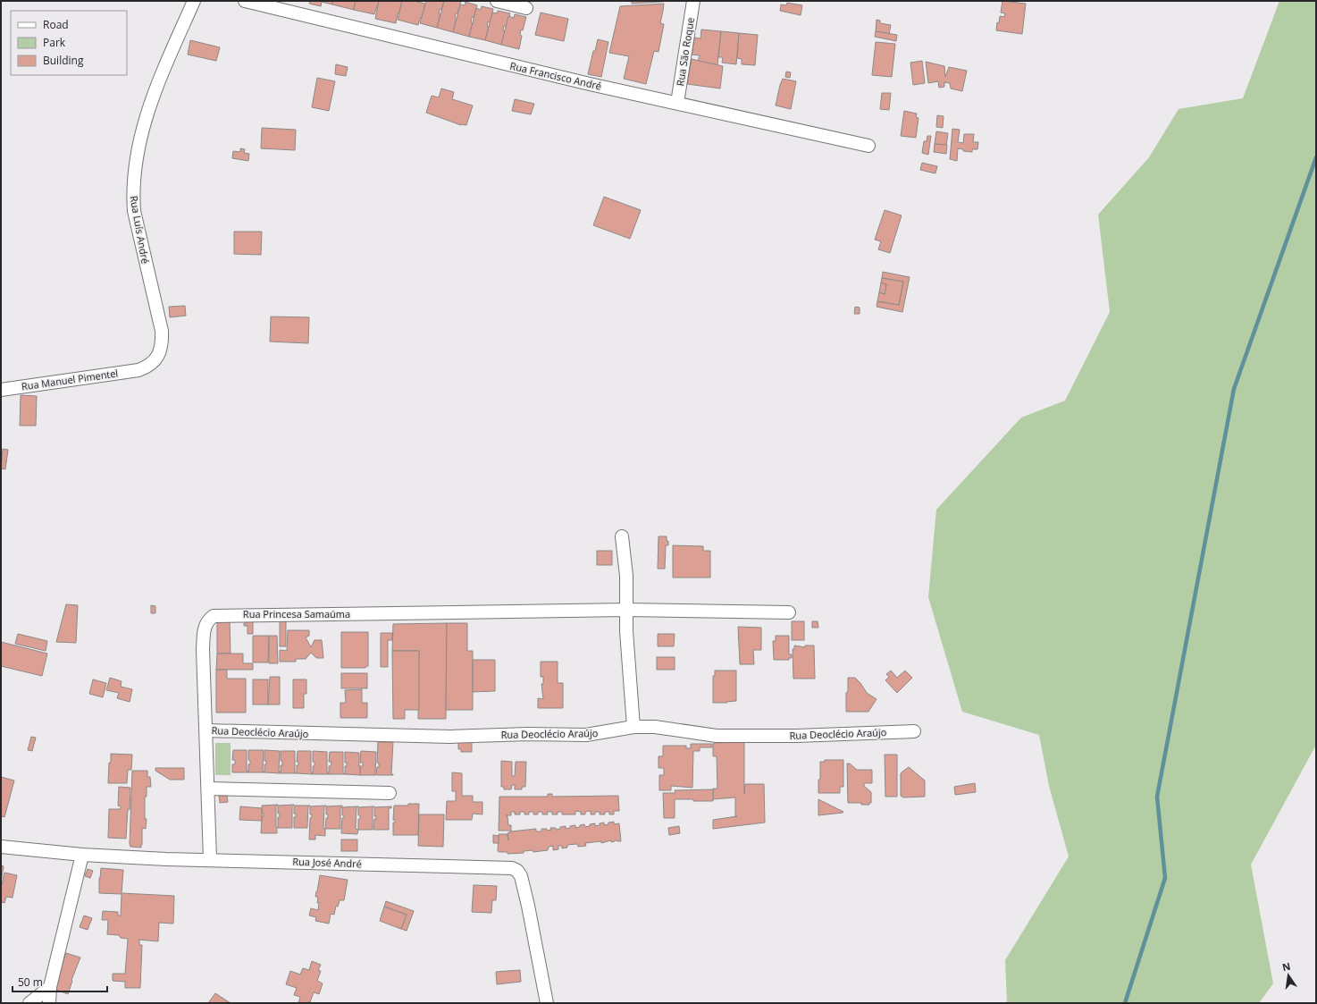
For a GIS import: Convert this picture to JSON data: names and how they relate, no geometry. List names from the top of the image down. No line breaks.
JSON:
{"streets":{"street":["Rua São Roque","Rua Francisco André","Rua Luís André","Rua Manuel Pimentel","Rua Princesa Samaúma","Rua Deoclécio Araújo","Rua José André"]},"crossings":[["Rua São Roque","Rua Francisco André"],["Rua Luís André","Rua Manuel Pimentel"],["Rua Princesa Samaúma","Rua Deoclécio Araújo"],["Rua Princesa Samaúma","Rua José André"]],"legend":["Road","Park","Building"],"scale_bar":"50 m","north":"top"}
